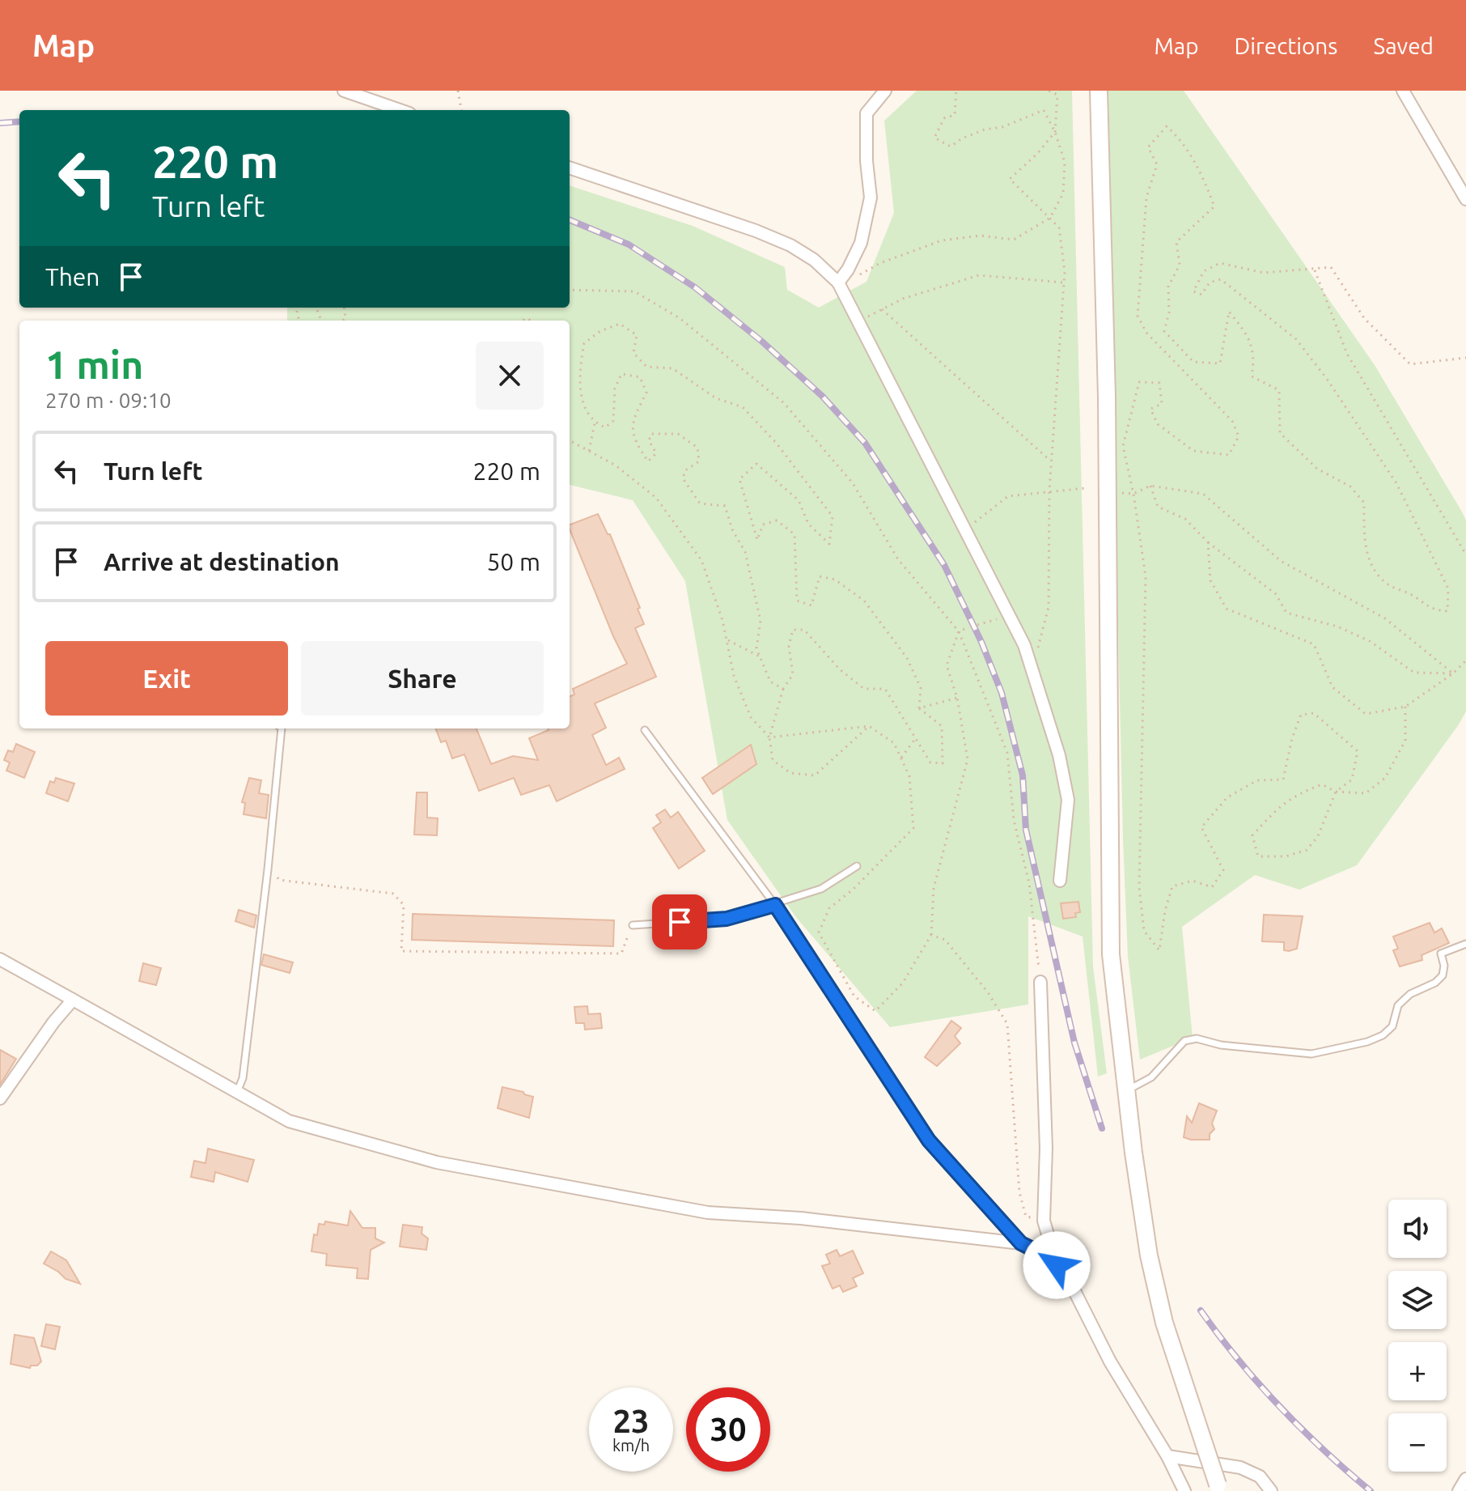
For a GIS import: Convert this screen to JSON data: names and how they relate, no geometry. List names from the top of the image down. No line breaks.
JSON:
{"page":{"header":"Map","nav":["Map","Directions","Saved"],"turn":["220 m","Turn left"],"then":"Then","heading":["1 min","270 m · 09:10"],"list":[{"name":"Turn left","value":"220 m"},{"name":"Arrive at destination","value":"50 m"}],"buttons":["Exit","Share"],"map_buttons":["+","−"],"speed":"23 km/h","limit":"30"}}
